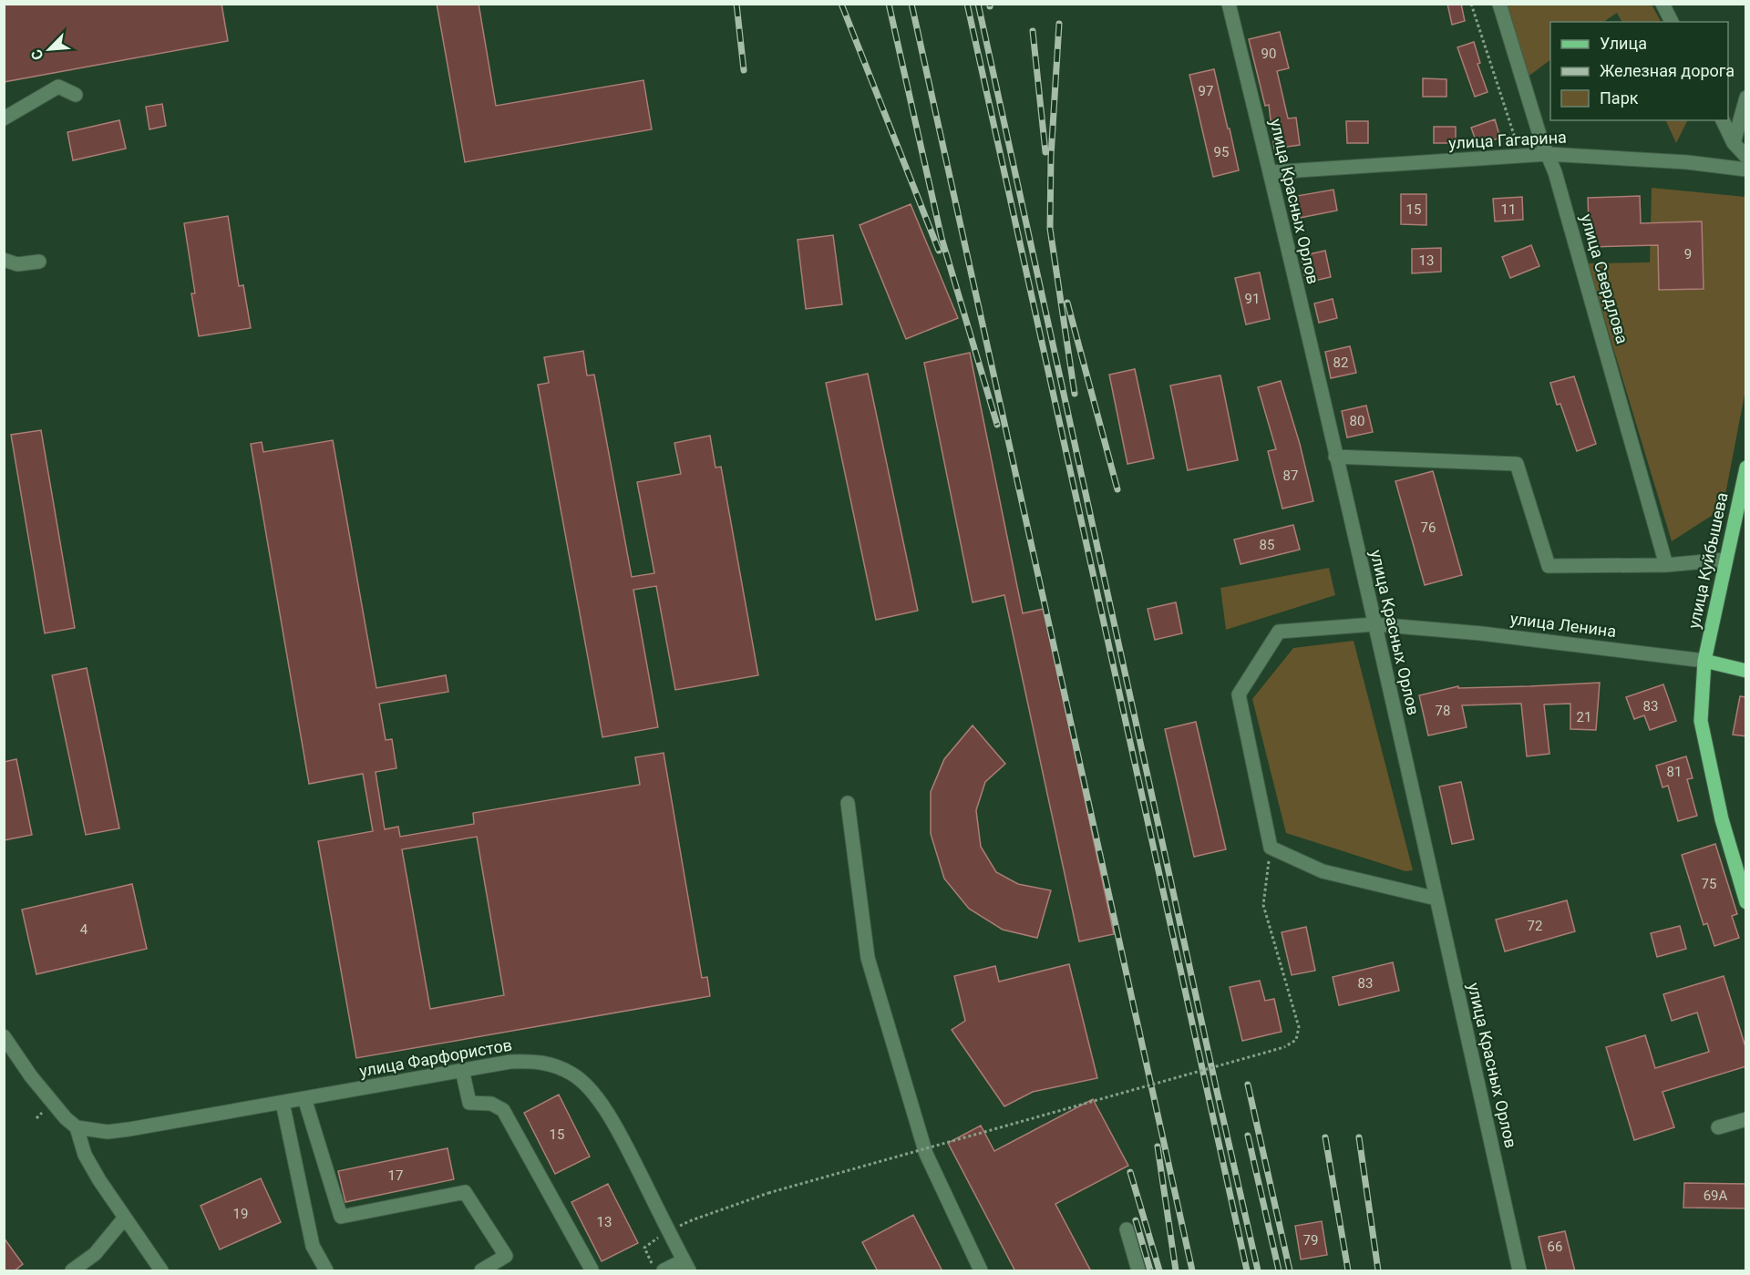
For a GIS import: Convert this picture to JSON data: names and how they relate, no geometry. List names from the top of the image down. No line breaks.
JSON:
{"streets":{"main road":["улица Куйбышева","улица Ленина"],"street":["улица Гагарина","улица Красных Орлов","улица Свердлова","улица Фарфористов"]},"crossings":[["улица Гагарина","улица Красных Орлов"],["улица Гагарина","улица Свердлова"],["улица Красных Орлов","улица Ленина"],["улица Куйбышева","улица Ленина"]],"house_numbers":["90","97","95","15","11","9","13","91","82","80","87","76","85","83","78","21","81","75","72","4","83","15","17","69А","19","13","79","66"],"legend":["Улица","Железная дорога","Парк"],"north":"bottom left"}
